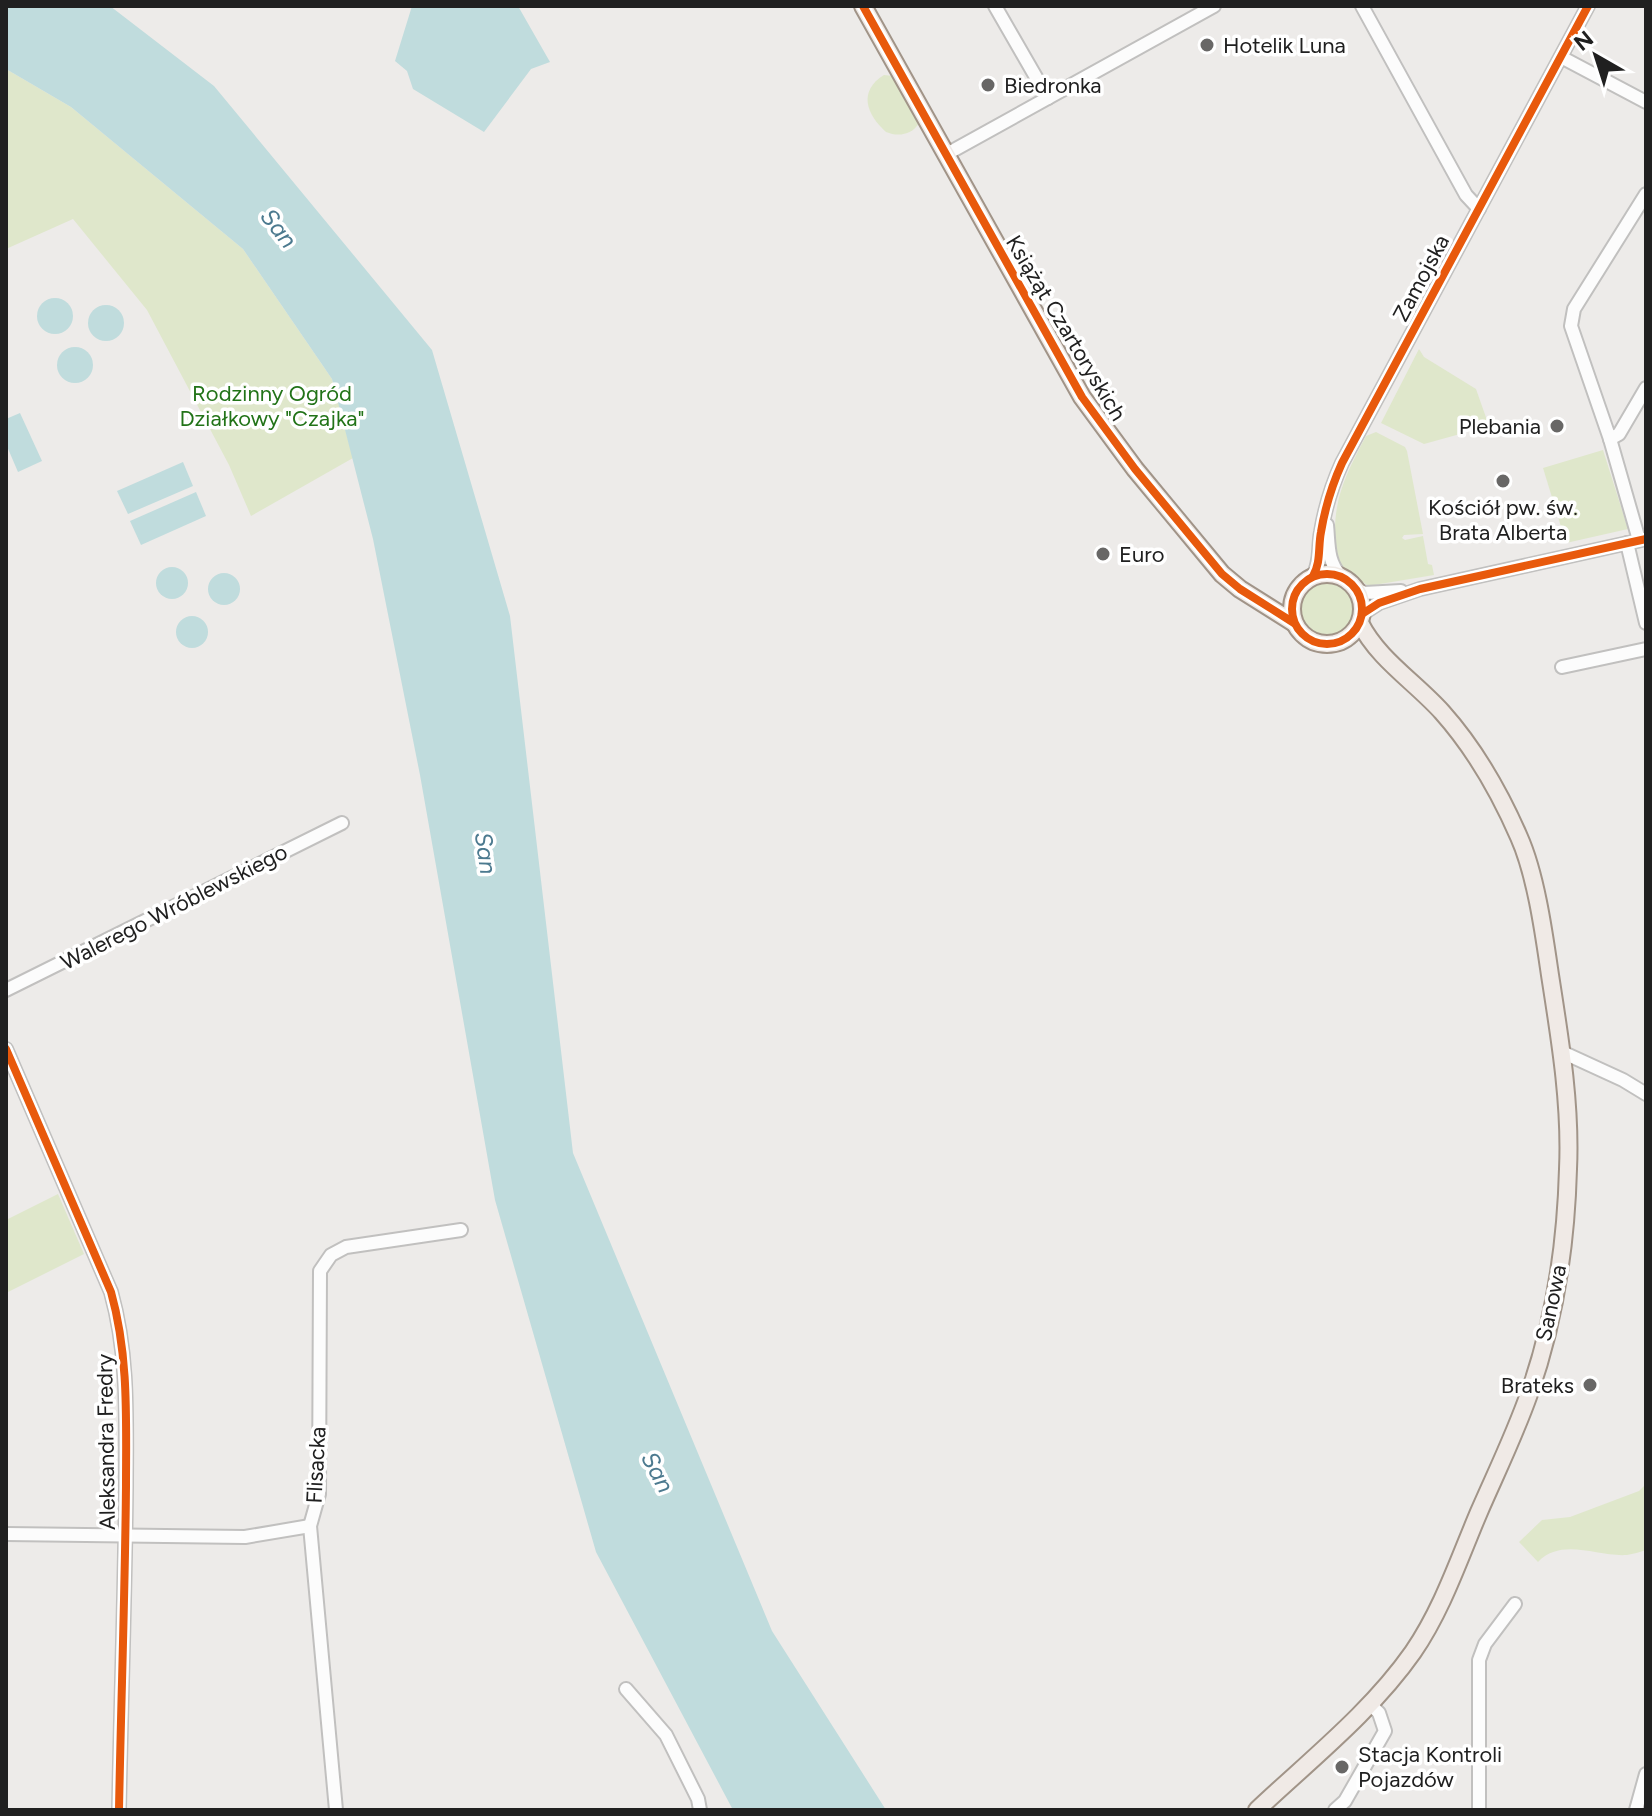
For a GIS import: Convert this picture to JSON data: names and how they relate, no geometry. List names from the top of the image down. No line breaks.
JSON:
{"streets":{"main road":["Książąt Czartoryskich","Sanowa"],"street":["Zamojska","Walerego Wróblewskiego","Aleksandra Fredry","Flisacka"]},"crossings":[["Zamojska","Książąt Czartoryskich"]],"water":["San"],"parks":["Rodzinny Ogród Działkowy \"Czajka\""],"places":["Hotelik Luna","Biedronka","Plebania","Kościół pw. św. Brata Alberta","Euro","Brateks","Stacja Kontroli Pojazdów"],"north":"top left"}
